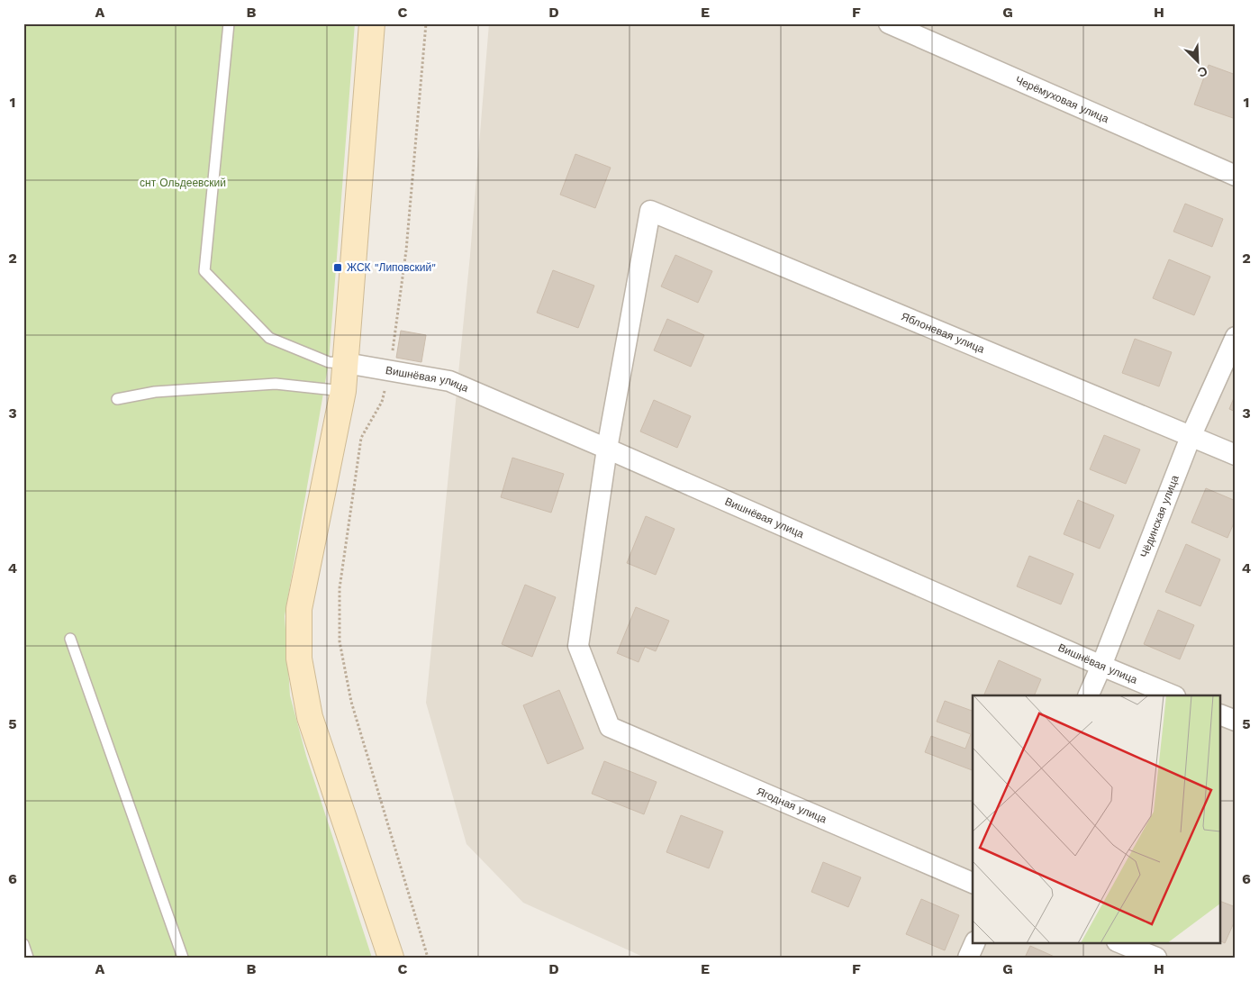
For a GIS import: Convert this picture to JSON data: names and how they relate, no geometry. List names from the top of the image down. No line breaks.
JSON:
{"streets":{"street":["Черёмуховая улица","Яблоневая улица","Вишнёвая улица","Чёдинская улица","Ягодная улица"]},"crossings":[["Яблоневая улица","Вишнёвая улица"],["Яблоневая улица","Чёдинская улица"],["Яблоневая улица","Ягодная улица"],["Вишнёвая улица","Чёдинская улица"],["Вишнёвая улица","Ягодная улица"]],"parks":["снт Ольдеевский"],"places":{"transit":["ЖСК \"Липовский\""]},"north":"bottom right","grid":{"columns":["A","B","C","D","E","F","G","H"],"rows":["1","2","3","4","5","6"]}}
